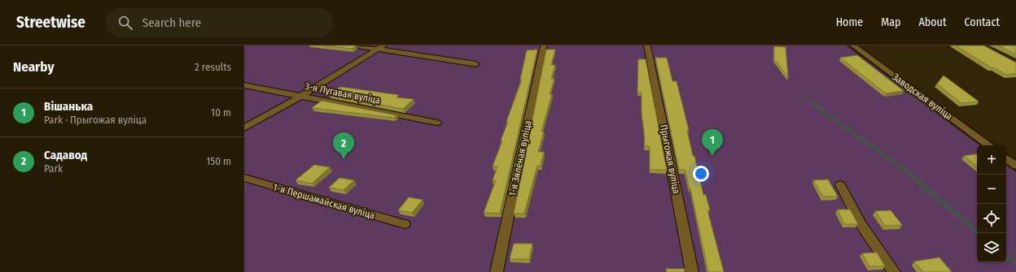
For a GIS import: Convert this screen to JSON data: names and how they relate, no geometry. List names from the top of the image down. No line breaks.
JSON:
{"streets":{"street":["3-я Лугавая вуліца","Заводская вуліца","1-я Зялёная вуліца","Прыгожая вуліца","1-я Першамайская вуліца"]},"page":{"header":"Streetwise","search":"Search here","nav":["Home","Map","About","Contact"],"heading":["Nearby","2 results"],"list":[{"mark":"1","name":"Вішанька","note":"Park · Прыгожая вуліца","value":"10 m"},{"mark":"2","name":"Садавод","note":"Park","value":"150 m"}],"pins":["1","2"],"map_buttons":["+","−"]}}
